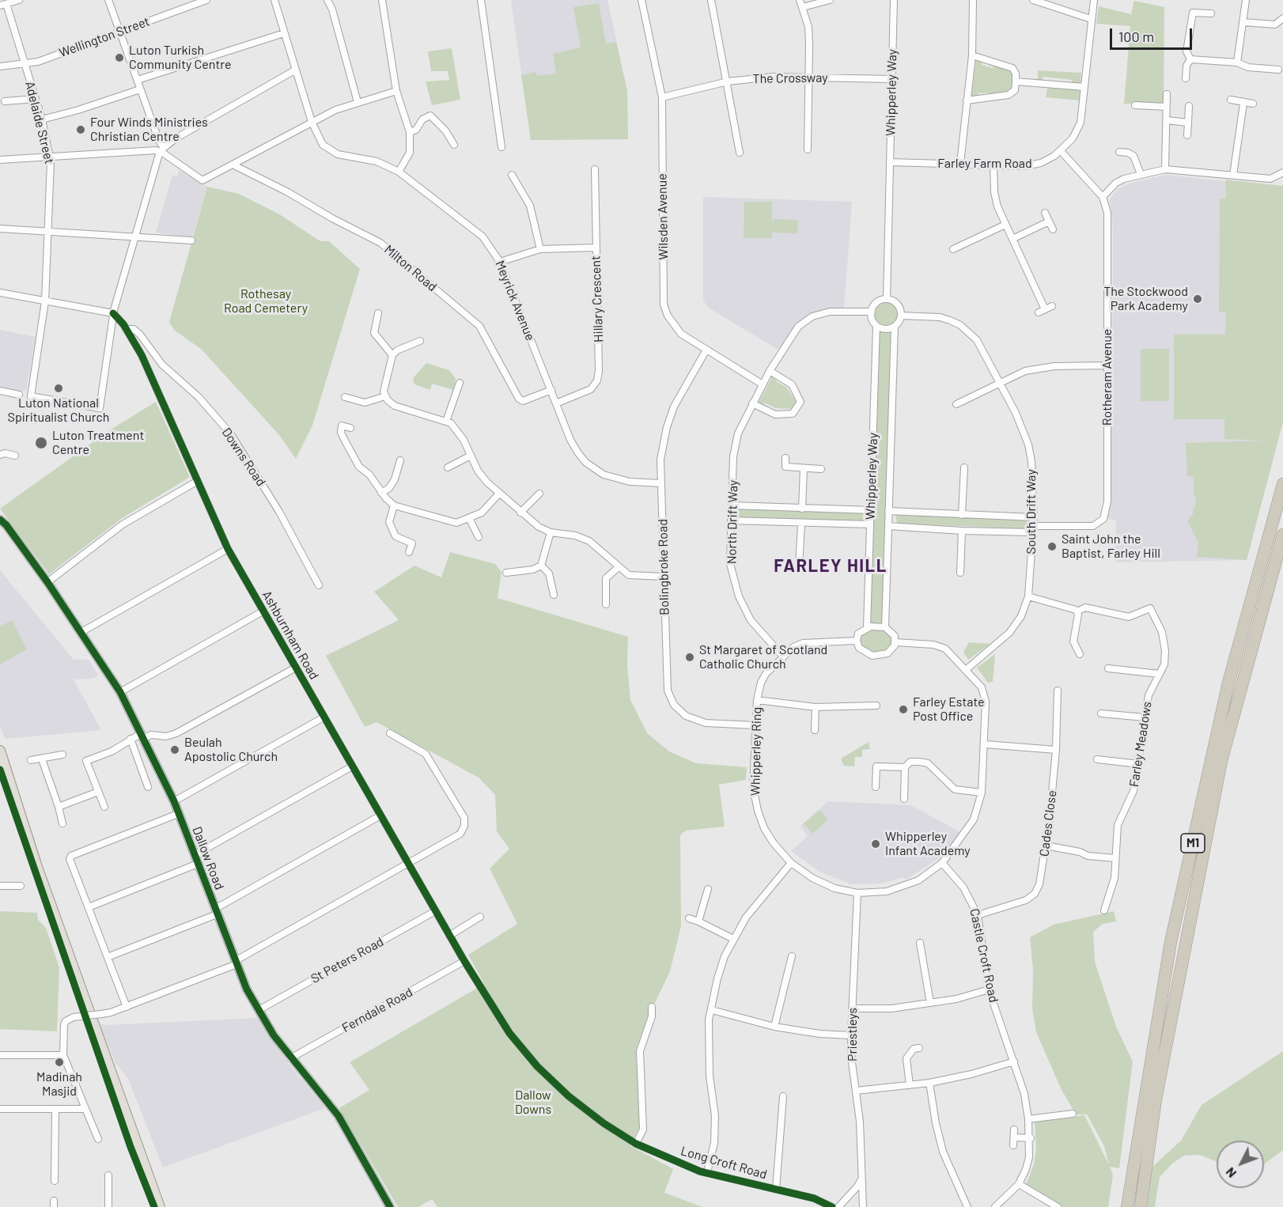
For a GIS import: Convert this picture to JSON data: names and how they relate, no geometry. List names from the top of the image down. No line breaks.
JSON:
{"streets":{"highway":["M1"],"street":["Wellington Street","The Crossway","Whipperley Way","Adelaide Street","Farley Farm Road","Wilsden Avenue","Milton Road","Hillary Crescent","Meyrick Avenue","Rotheram Avenue","Downs Road","South Drift Way","North Drift Way","Bolingbroke Road","Ashburnham Road","Farley Meadows","Whipperley Ring","Cades Close","Dallow Road","Castle Croft Road","St Peters Road","Ferndale Road","Priestleys","Long Croft Road"]},"crossings":[["Wellington Street","Adelaide Street"],["The Crossway","Whipperley Way"],["The Crossway","Wilsden Avenue"],["Whipperley Way","Farley Farm Road"],["Whipperley Way","South Drift Way"],["Whipperley Way","North Drift Way"],["Whipperley Way","Whipperley Ring"],["Adelaide Street","Ashburnham Road"],["Wilsden Avenue","North Drift Way"],["Wilsden Avenue","Bolingbroke Road"],["Milton Road","Meyrick Avenue"],["Hillary Crescent","Meyrick Avenue"],["Meyrick Avenue","Bolingbroke Road"],["Rotheram Avenue","South Drift Way"],["Downs Road","Ashburnham Road"],["South Drift Way","North Drift Way"],["South Drift Way","Whipperley Ring"],["North Drift Way","Whipperley Ring"],["Bolingbroke Road","Whipperley Ring"],["Ashburnham Road","St Peters Road"],["Ashburnham Road","Ferndale Road"],["Ashburnham Road","Long Croft Road"],["Whipperley Ring","Castle Croft Road"],["Whipperley Ring","Priestleys"],["Cades Close","Castle Croft Road"],["Dallow Road","St Peters Road"],["Dallow Road","Ferndale Road"],["Ferndale Road","Long Croft Road"]],"districts":["FARLEY HILL"],"parks":["Rothesay Road Cemetery","Dallow Downs"],"places":["Luton Turkish Community Centre","Four Winds Ministries Christian Centre","The Stockwood Park Academy","Luton National Spiritualist Church","Luton Treatment Centre","Saint John the Baptist, Farley Hill","St Margaret of Scotland Catholic Church","Farley Estate Post Office","Beulah Apostolic Church","Whipperley Infant Academy","Madinah Masjid"],"scale_bar":"100 m","north":"bottom left"}
